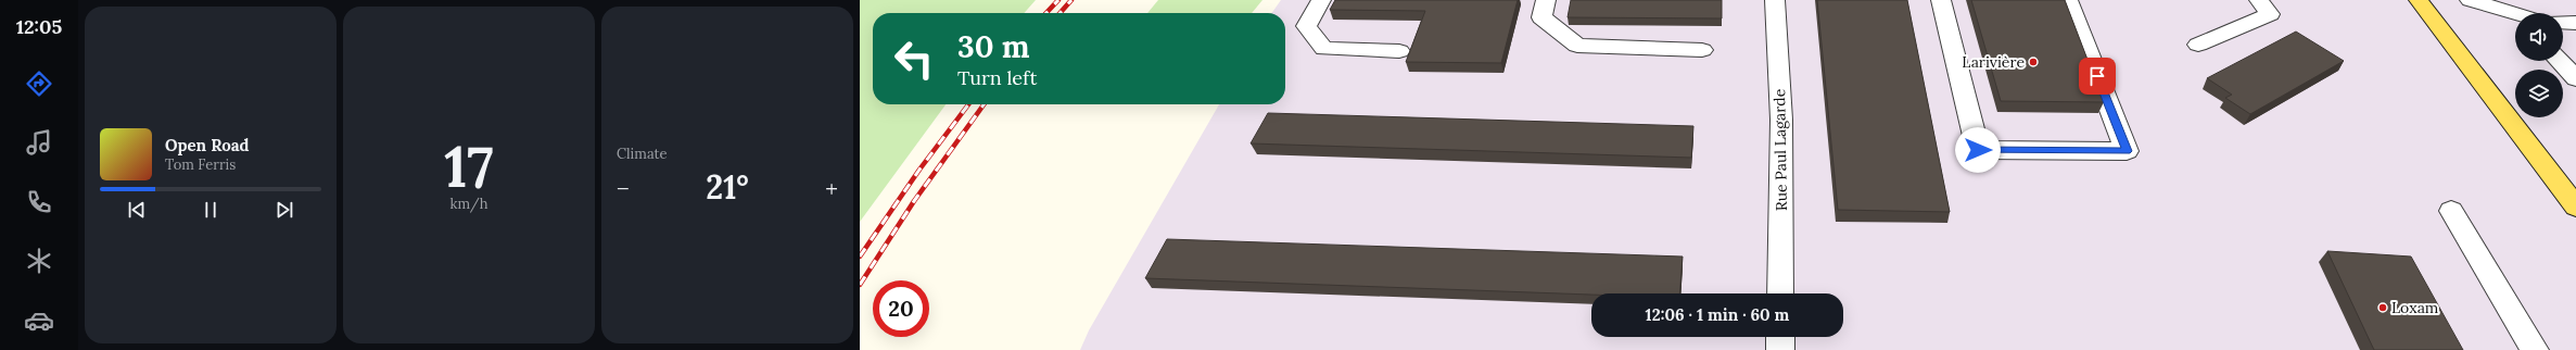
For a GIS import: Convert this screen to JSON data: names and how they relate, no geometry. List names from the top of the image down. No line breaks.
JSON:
{"streets":{"lane":["Rue Paul Lagarde"]},"places":["Larivière","Loxam"],"page":{"tabs":"12:05","tile":[["17","km/h"],"Climate"],"turn":["30 m","Turn left"],"song":["Open Road","Tom Ferris"],"heat":["−","21°","+"],"limit":"20","trip":"12:06 · 1 min · 60 m"}}
